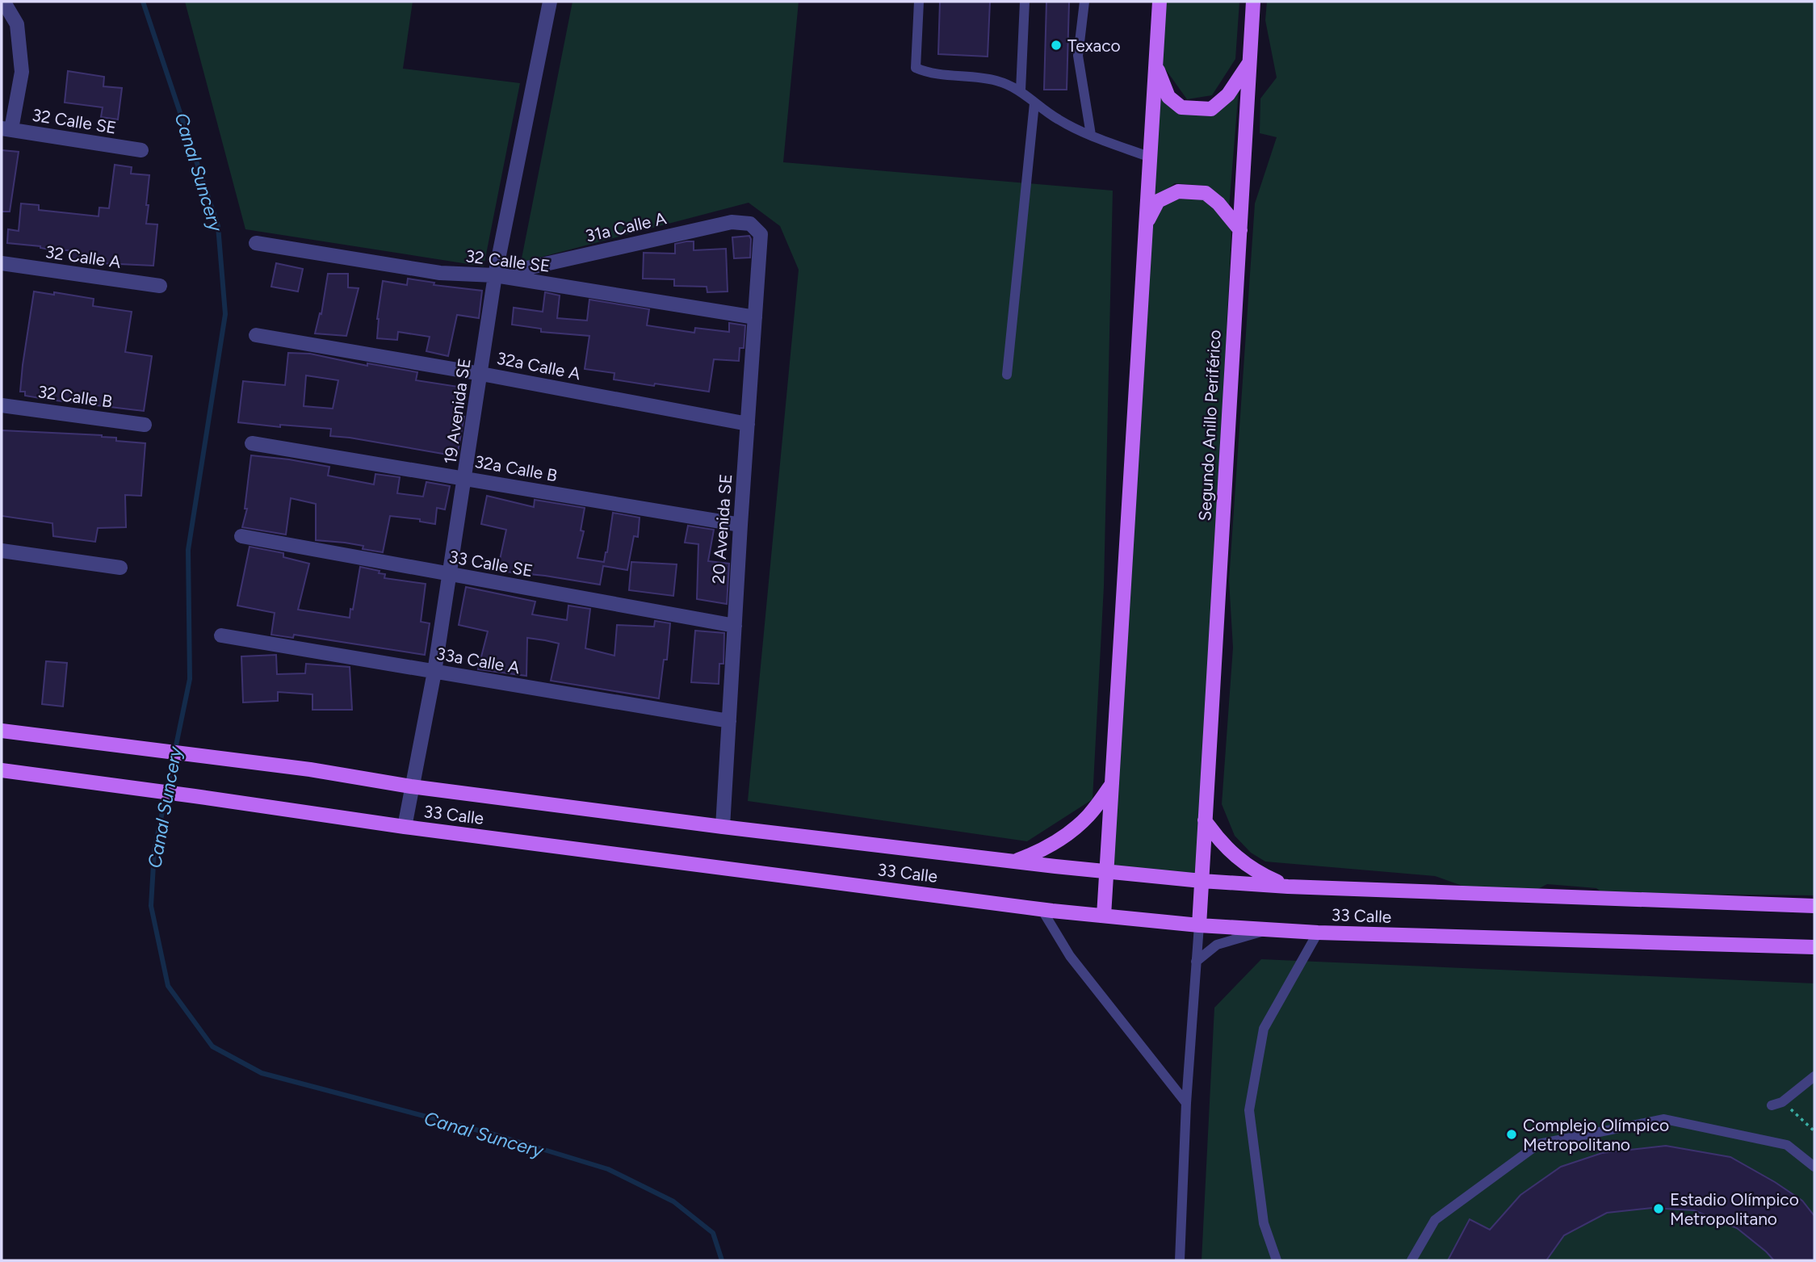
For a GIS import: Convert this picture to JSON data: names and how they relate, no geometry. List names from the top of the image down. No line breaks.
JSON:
{"streets":{"main road":["Segundo Anillo Periférico","33 Calle"],"street":["32 Calle SE","31a Calle A","32 Calle A","32a Calle A","32 Calle B","19 Avenida SE","32a Calle B","20 Avenida SE","33 Calle SE","33a Calle A"]},"crossings":[["32 Calle SE","31a Calle A"],["32 Calle SE","19 Avenida SE"],["32 Calle SE","20 Avenida SE"],["31a Calle A","19 Avenida SE"],["31a Calle A","20 Avenida SE"],["32a Calle A","19 Avenida SE"],["32a Calle A","20 Avenida SE"],["19 Avenida SE","32a Calle B"],["19 Avenida SE","33 Calle SE"],["19 Avenida SE","33a Calle A"],["19 Avenida SE","33 Calle"],["Segundo Anillo Periférico","33 Calle"],["32a Calle B","20 Avenida SE"],["20 Avenida SE","33 Calle SE"],["20 Avenida SE","33a Calle A"],["20 Avenida SE","33 Calle"]],"water":["Canal Suncery"],"places":["Texaco","Complejo Olímpico Metropolitano","Estadio Olímpico Metropolitano"]}
